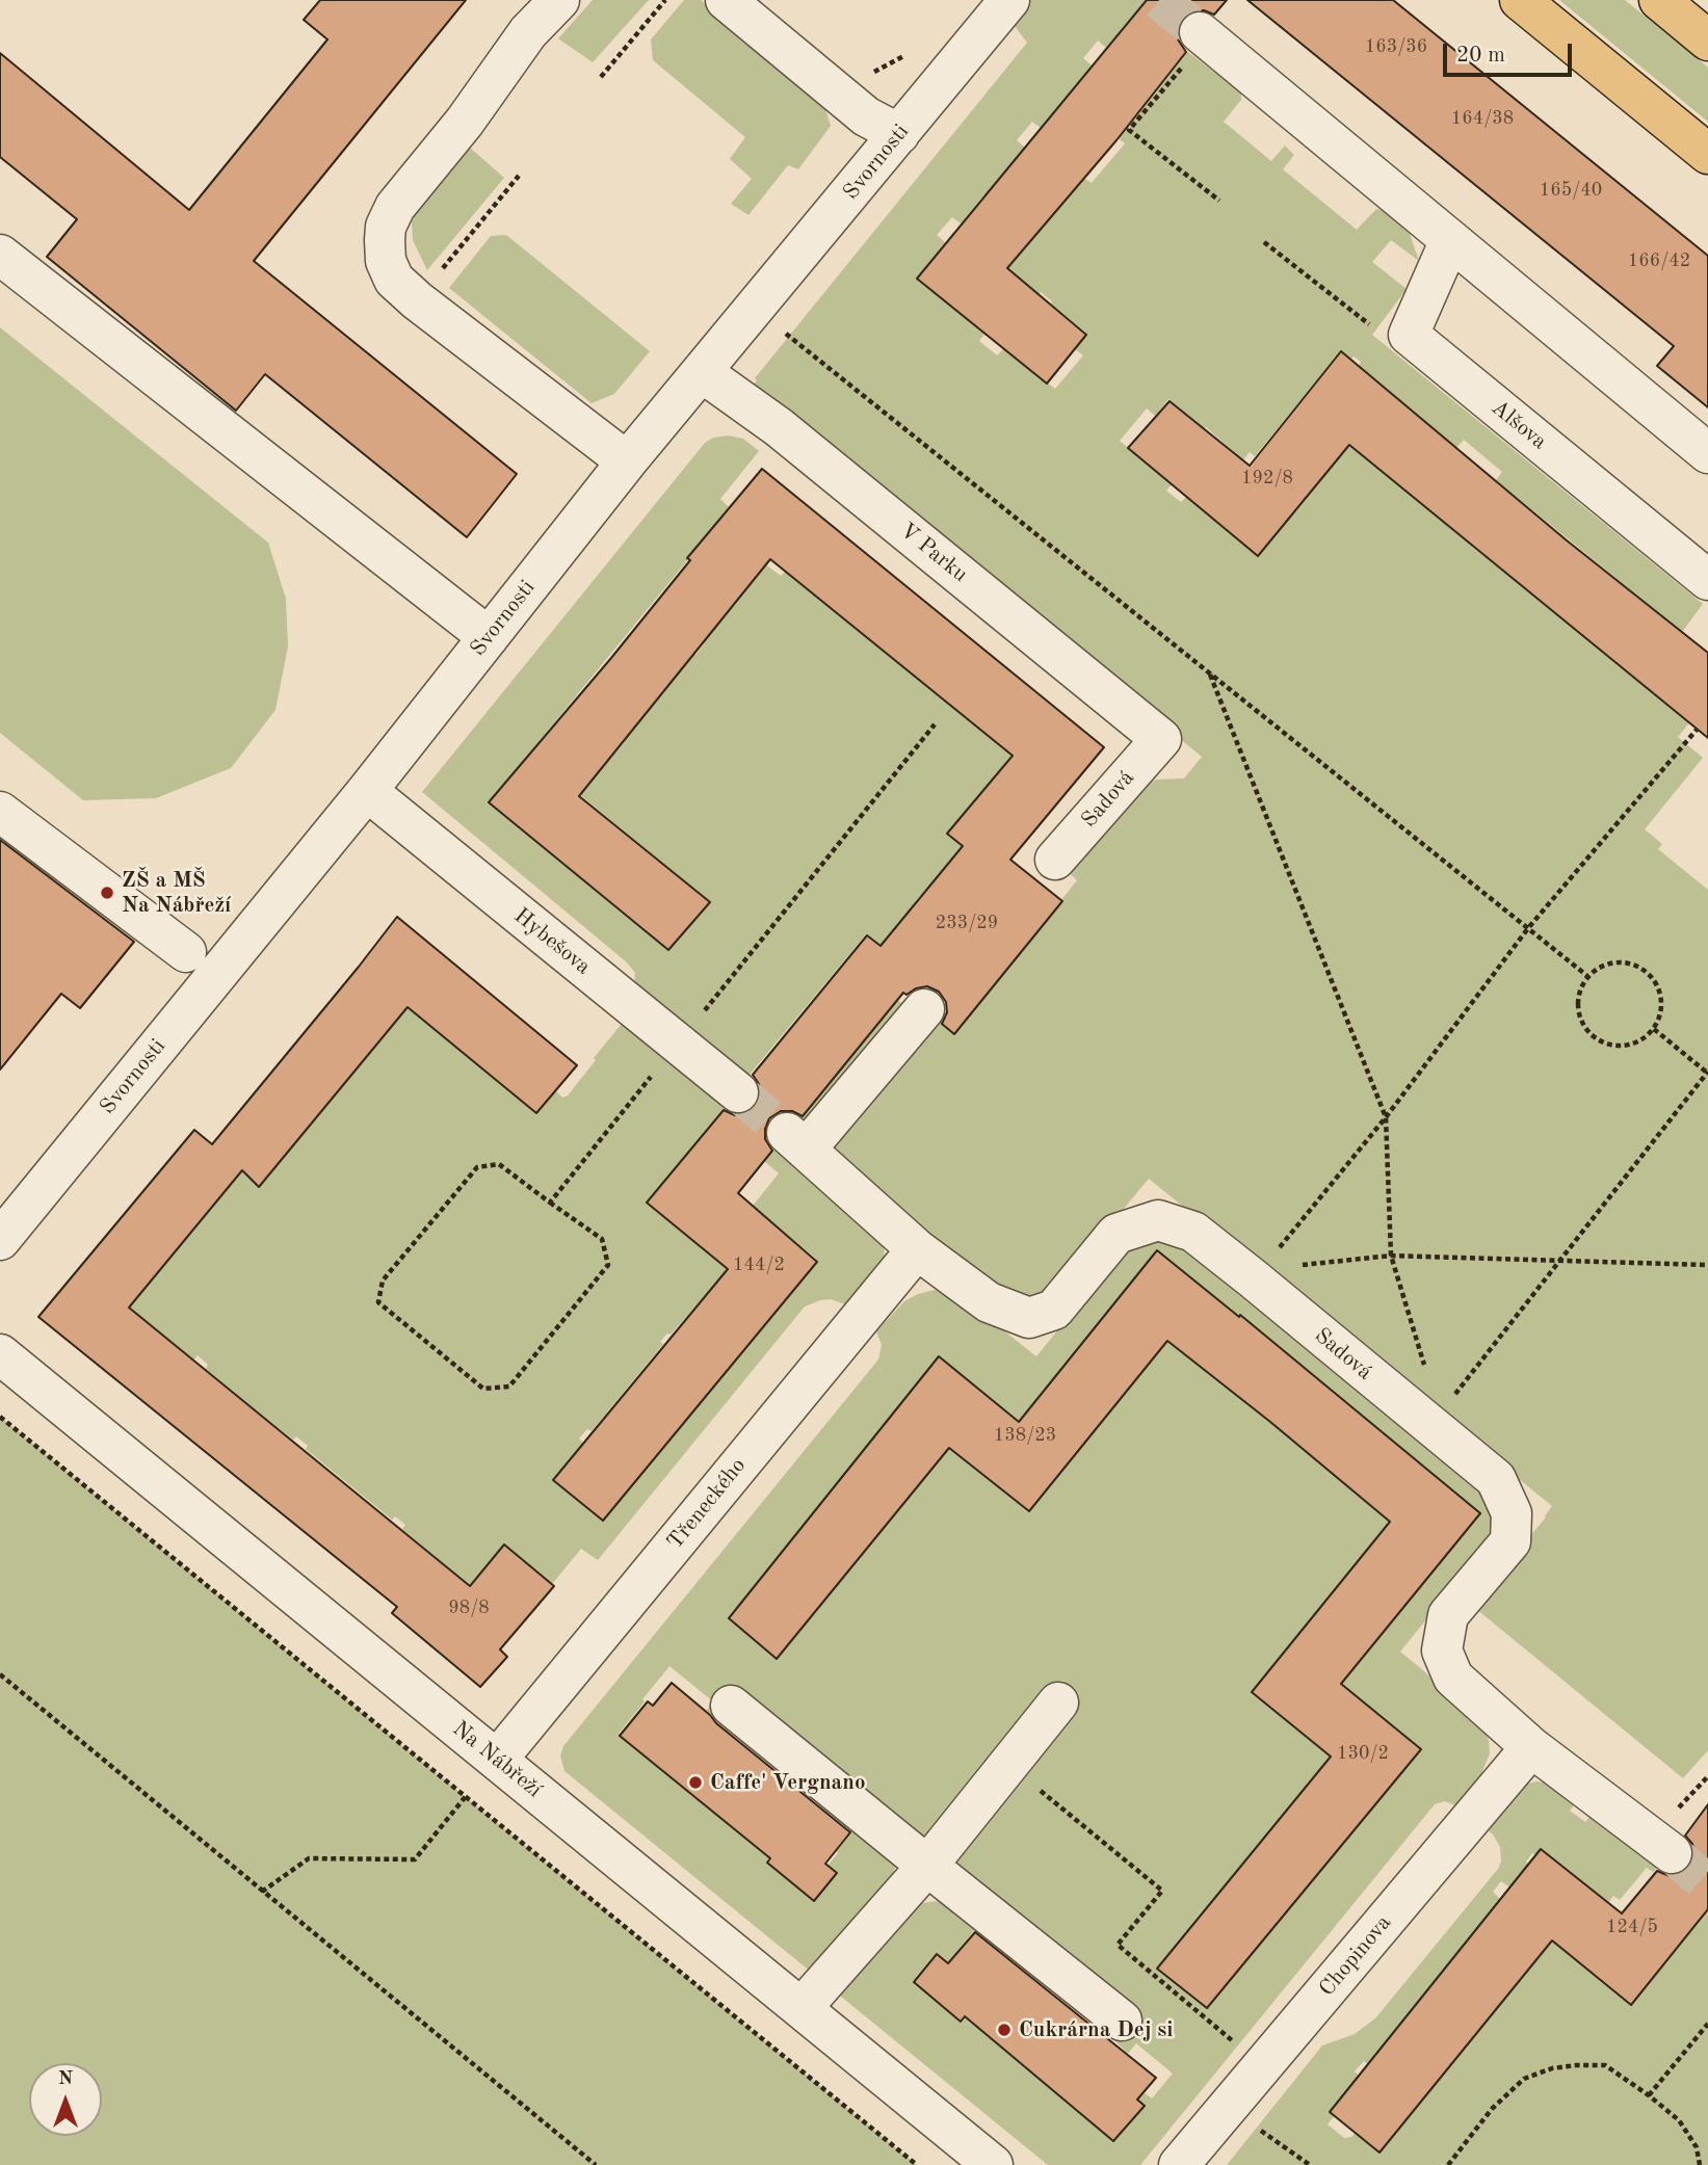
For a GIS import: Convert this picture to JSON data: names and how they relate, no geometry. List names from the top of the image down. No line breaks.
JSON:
{"streets":{"street":["Svornosti","Alšova","V Parku","Sadová","Hybešova","Třeneckého","Na Nábřeží","Chopinova"]},"crossings":[["Svornosti","V Parku"],["Svornosti","Hybešova"],["V Parku","Sadová"],["Sadová","Třeneckého"],["Sadová","Chopinova"],["Třeneckého","Na Nábřeží"]],"places":["ZŠ a MŠ Na Nábřeží","Caffe' Vergnano","Cukrárna Dej si"],"house_numbers":["163/36","164/38","165/40","166/42","192/8","233/29","144/2","138/23","98/8","130/2","124/5"],"scale_bar":"20 m","north":"top"}
